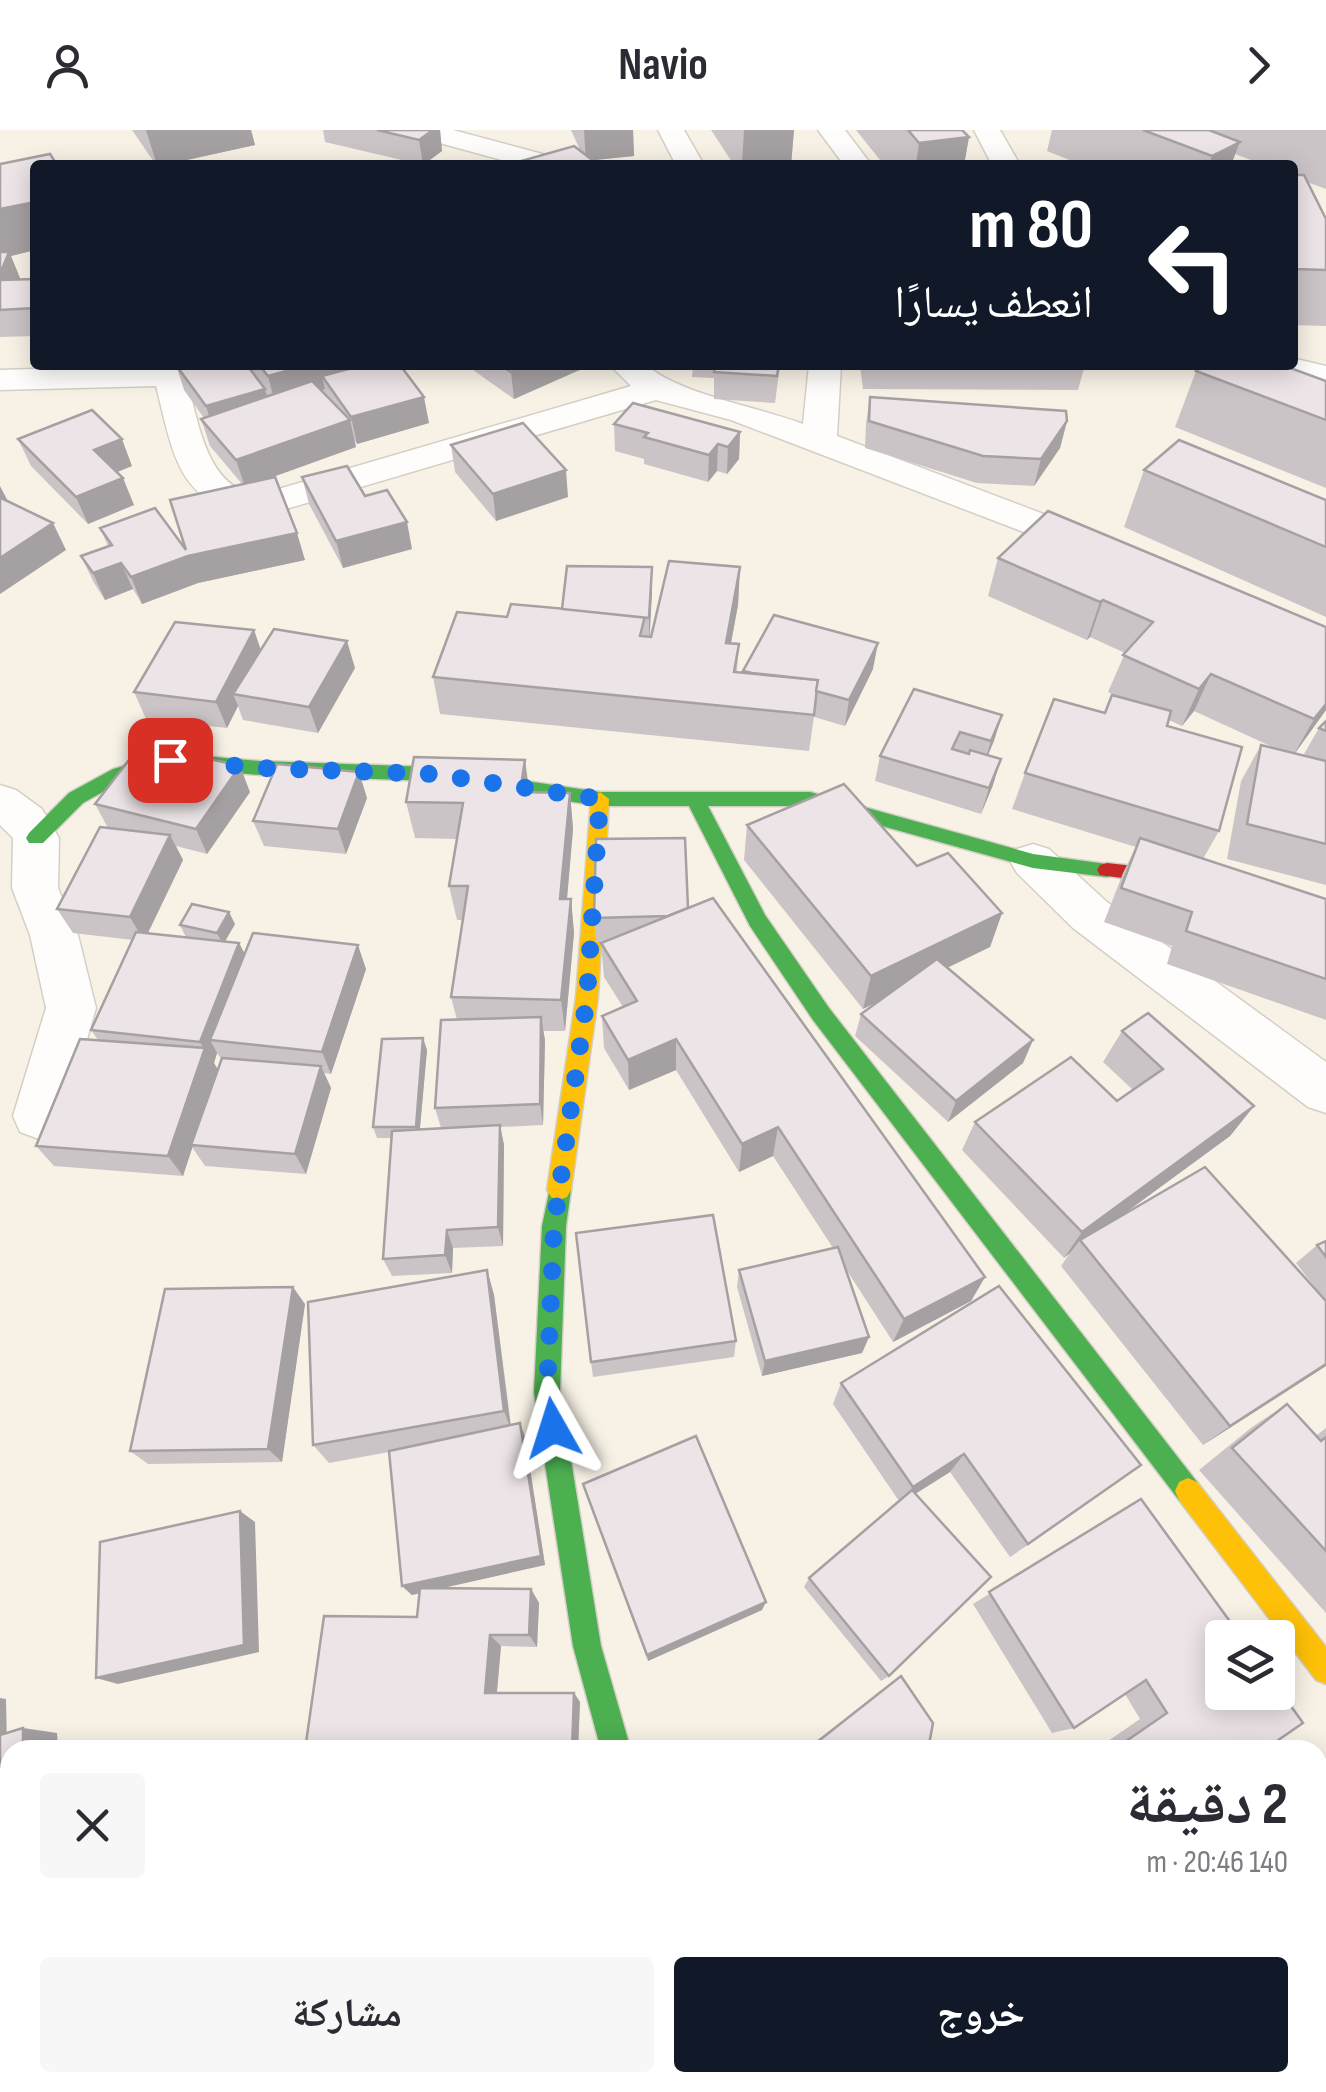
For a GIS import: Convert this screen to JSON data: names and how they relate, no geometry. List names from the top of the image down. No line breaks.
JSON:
{"page":{"header":"Navio","turn":["80 m","انعطف يسارًا"],"heading":["2 دقيقة","140 m · 20:46"],"buttons":["خروج","مشاركة"]}}
